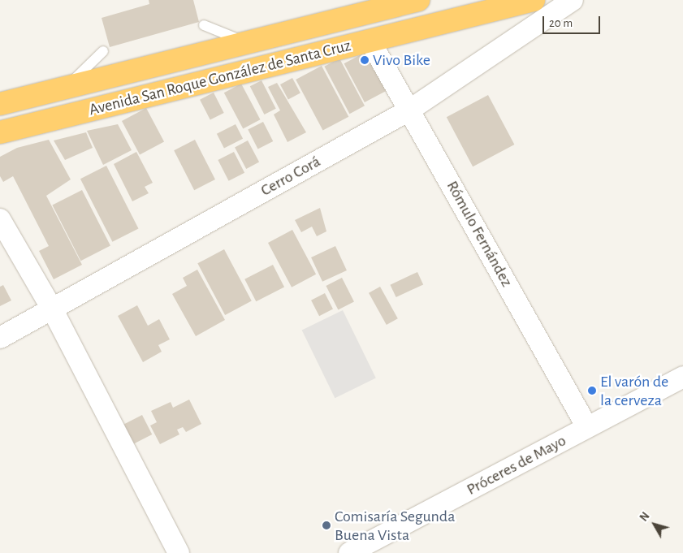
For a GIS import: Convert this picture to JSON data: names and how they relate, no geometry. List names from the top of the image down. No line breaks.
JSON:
{"streets":{"highway":["Avenida San Roque González de Santa Cruz"],"street":["Cerro Corá","Rómulo Fernández","Próceres de Mayo"]},"crossings":[["Avenida San Roque González de Santa Cruz","Rómulo Fernández"],["Cerro Corá","Rómulo Fernández"],["Rómulo Fernández","Próceres de Mayo"]],"places":["Vivo Bike","El varón de la cerveza","Comisaría Segunda Buena Vista"],"scale_bar":"20 m","north":"top left"}
